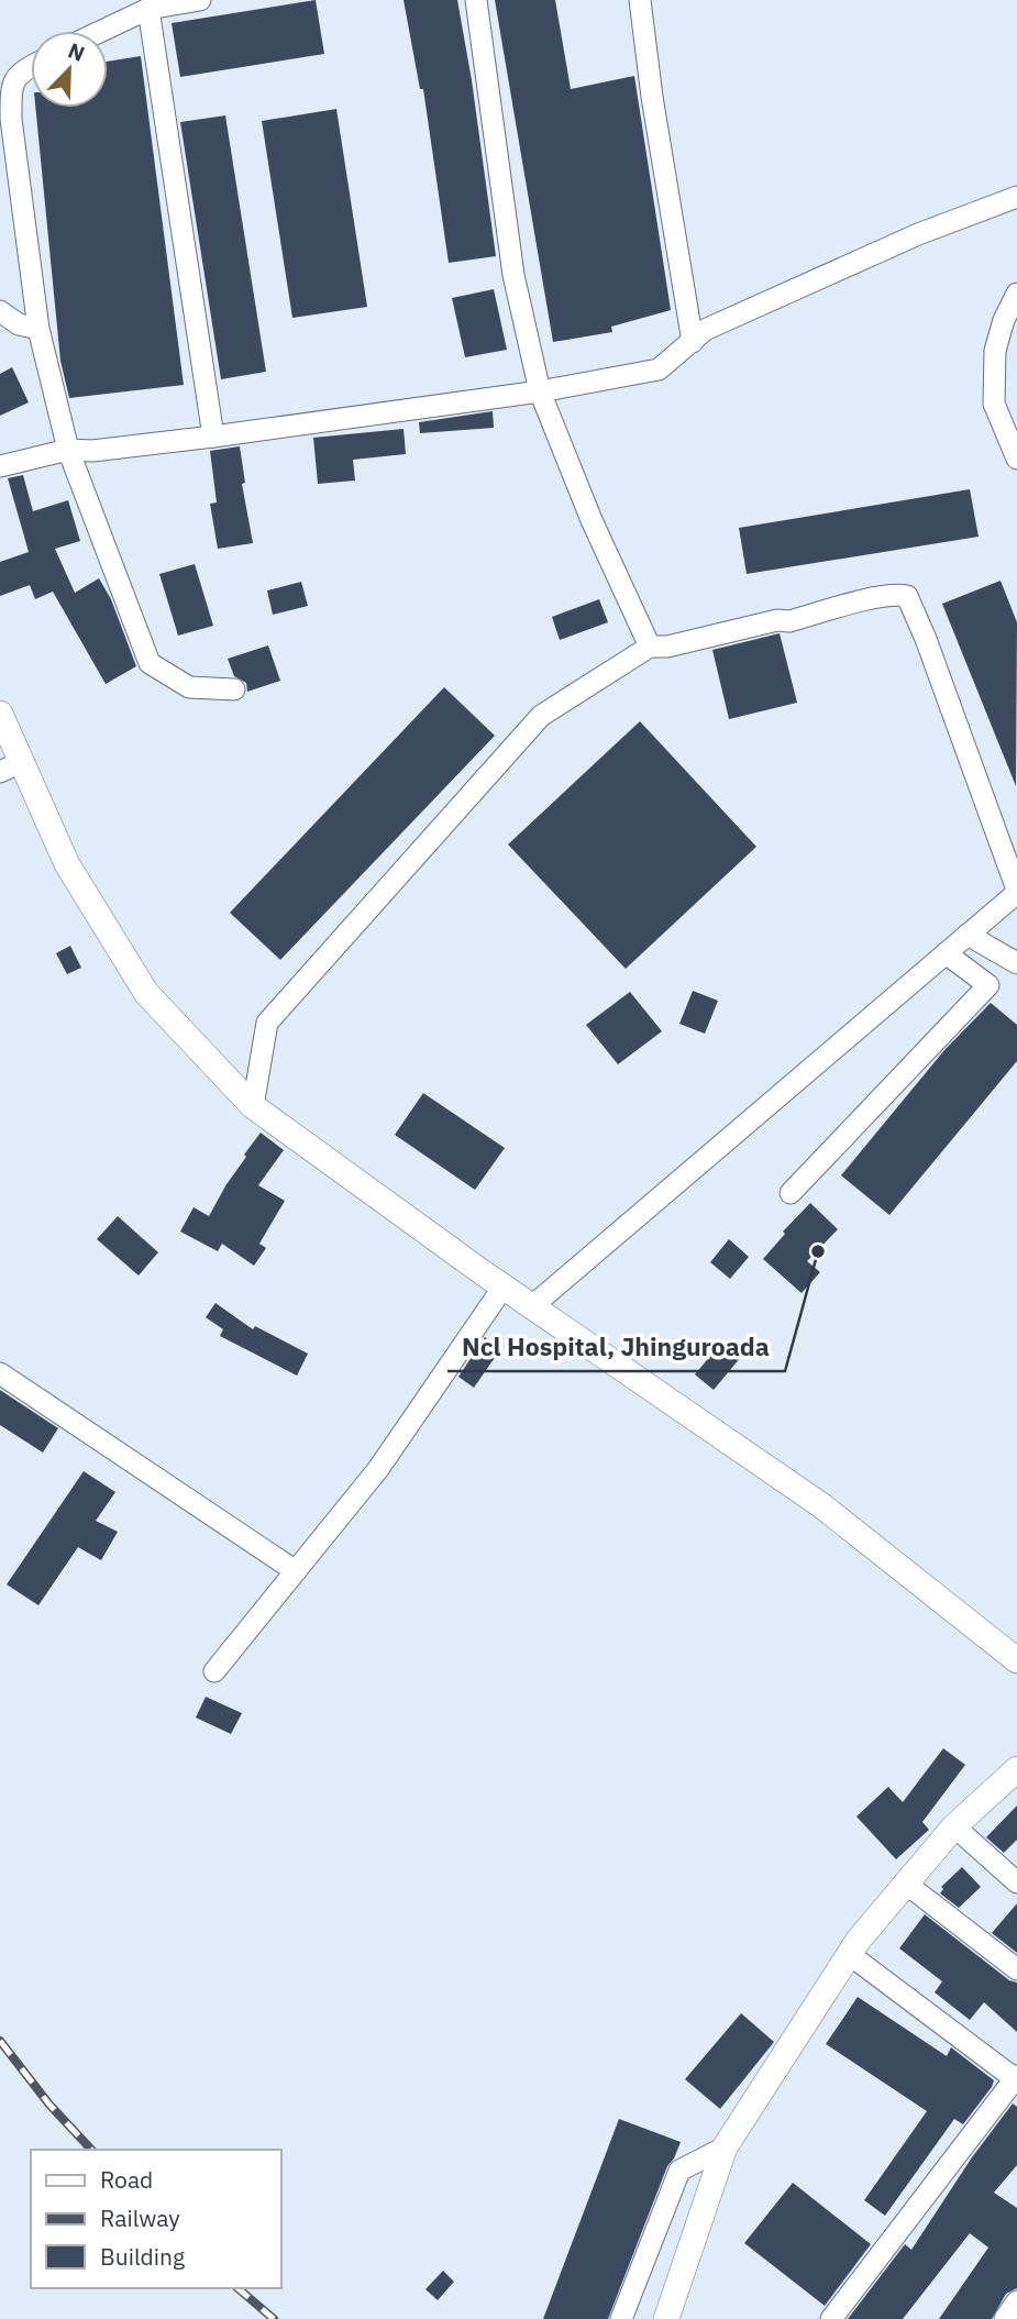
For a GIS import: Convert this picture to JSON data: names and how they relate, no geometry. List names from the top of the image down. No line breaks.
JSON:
{"places":["Ncl Hospital, Jhinguroada"],"legend":["Road","Railway","Building"],"north":"top right"}
